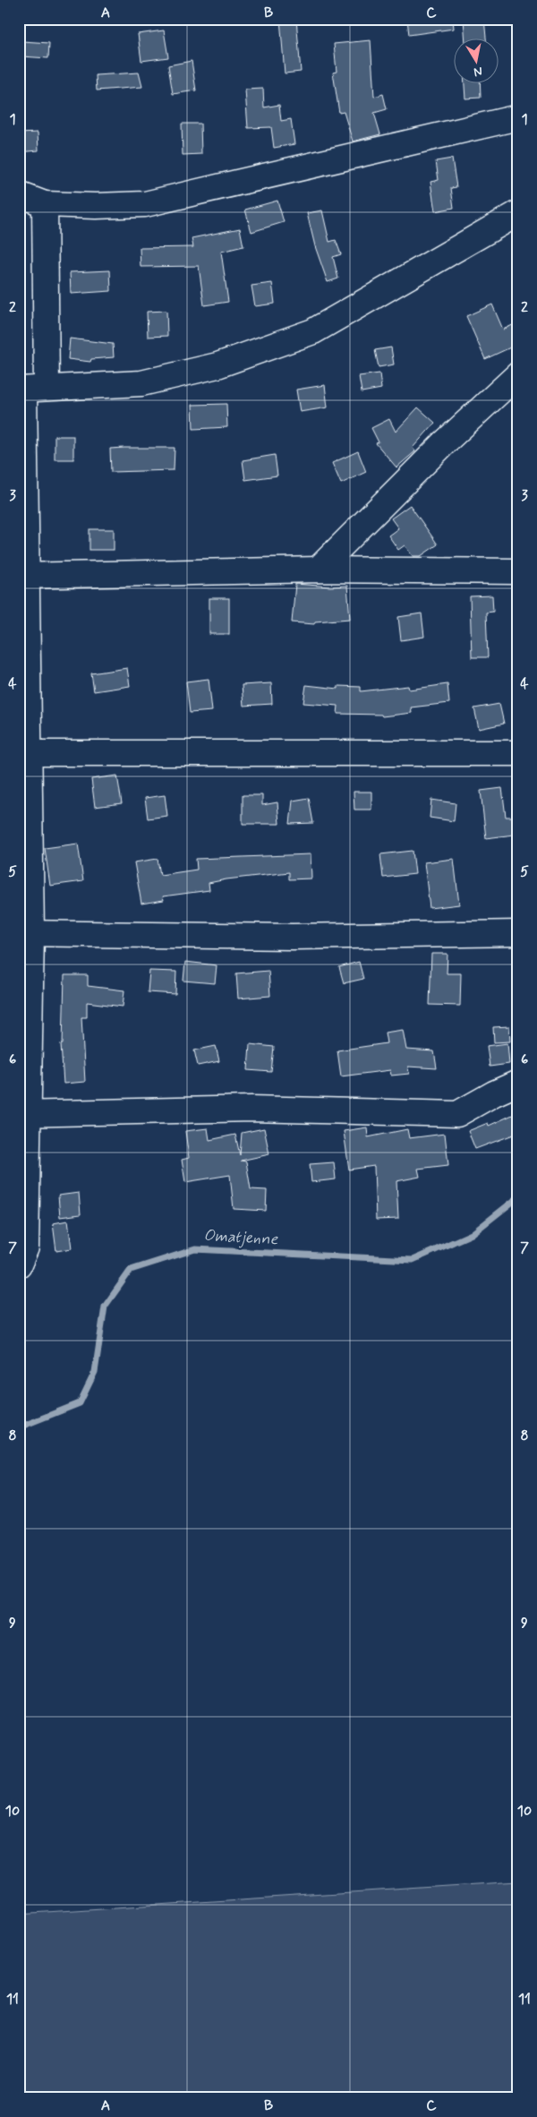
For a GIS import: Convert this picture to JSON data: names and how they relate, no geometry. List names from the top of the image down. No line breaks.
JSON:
{"water":["Omatjenne"],"north":"bottom","grid":{"columns":["A","B","C"],"rows":["1","2","3","4","5","6","7","8","9","10","11"]}}
